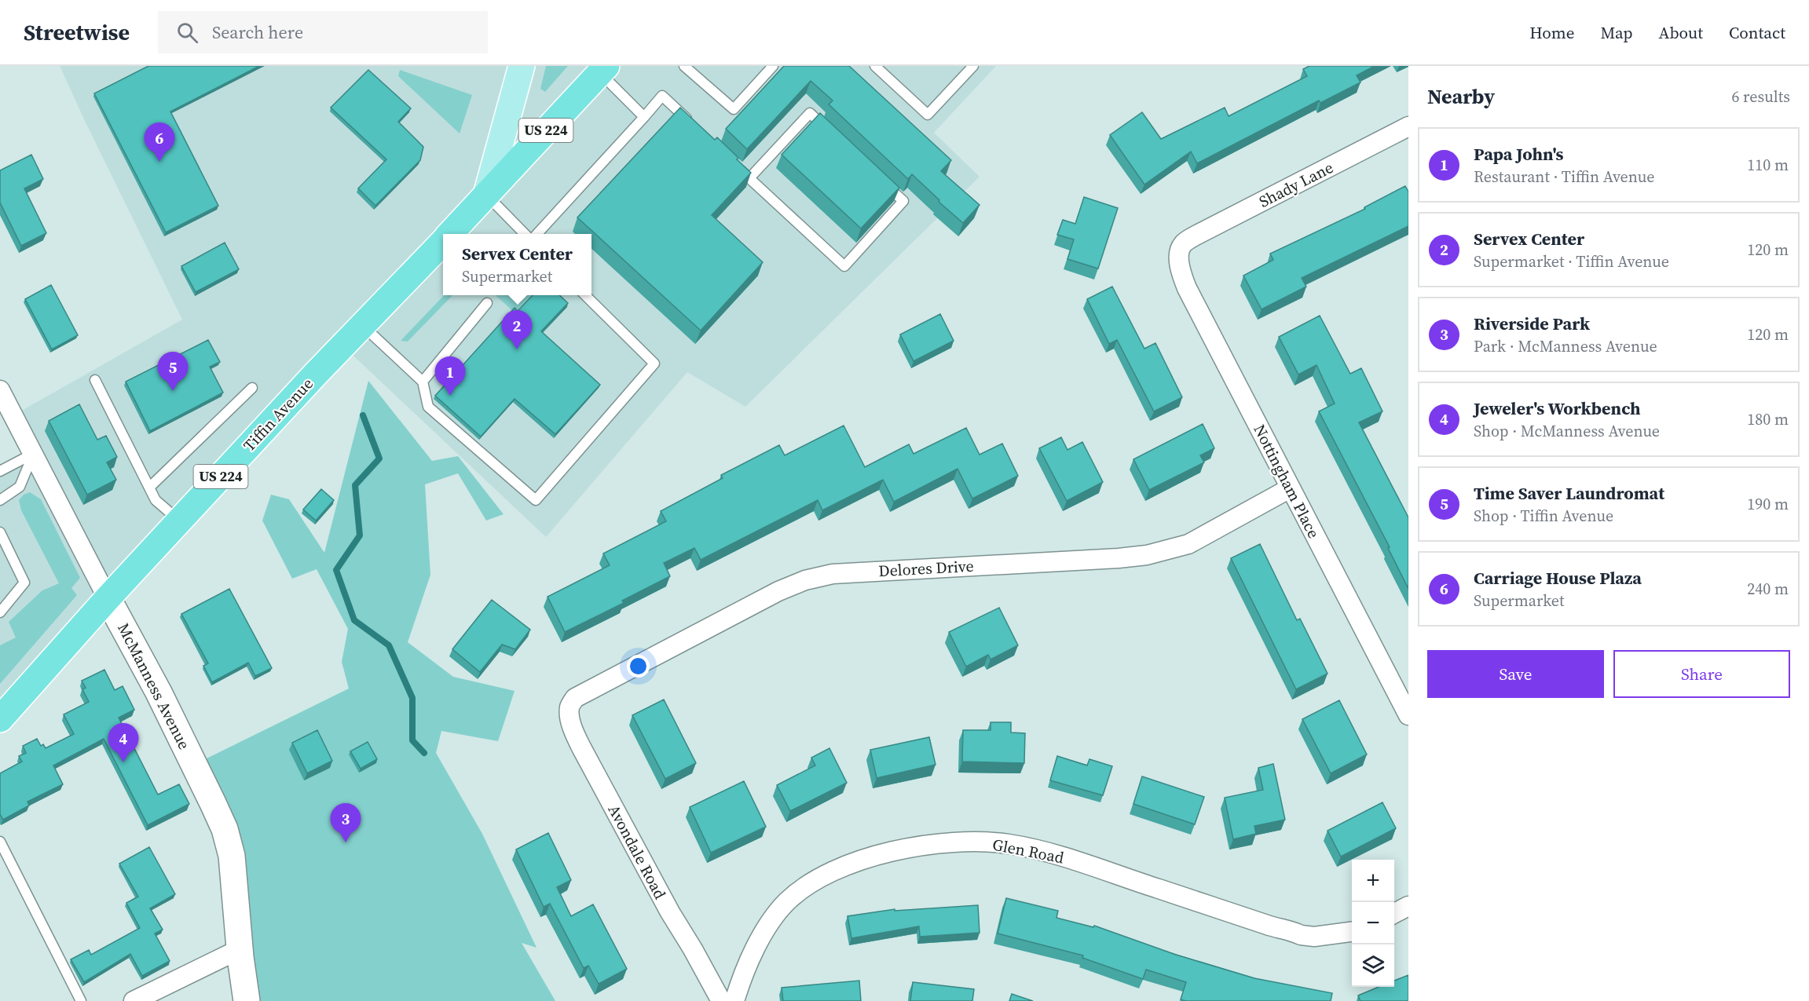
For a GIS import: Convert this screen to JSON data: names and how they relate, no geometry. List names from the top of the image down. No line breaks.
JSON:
{"streets":{"highway":["US 224","Tiffin Avenue"],"main road":["McManness Avenue"],"street":["Shady Lane","Nottingham Place","Delores Drive","Glen Road","Avondale Road"]},"crossings":[["Shady Lane","Nottingham Place"],["Tiffin Avenue","McManness Avenue"],["Nottingham Place","Delores Drive"],["Delores Drive","Avondale Road"]],"page":{"header":"Streetwise","search":"Search here","nav":["Home","Map","About","Contact"],"heading":["Nearby","6 results"],"pins":["6","2","5","1","4","3"],"list":[{"mark":"1","name":"Papa John's","note":"Restaurant · Tiffin Avenue","value":"110 m"},{"mark":"2","name":"Servex Center","note":"Supermarket · Tiffin Avenue","value":"120 m"},{"mark":"3","name":"Riverside Park","note":"Park · McManness Avenue","value":"120 m"},{"mark":"4","name":"Jeweler's Workbench","note":"Shop · McManness Avenue","value":"180 m"},{"mark":"5","name":"Time Saver Laundromat","note":"Shop · Tiffin Avenue","value":"190 m"},{"mark":"6","name":"Carriage House Plaza","note":"Supermarket","value":"240 m"}],"popup":["Servex Center","Supermarket"],"buttons":["Save","Share"],"map_buttons":["+","−"]}}
